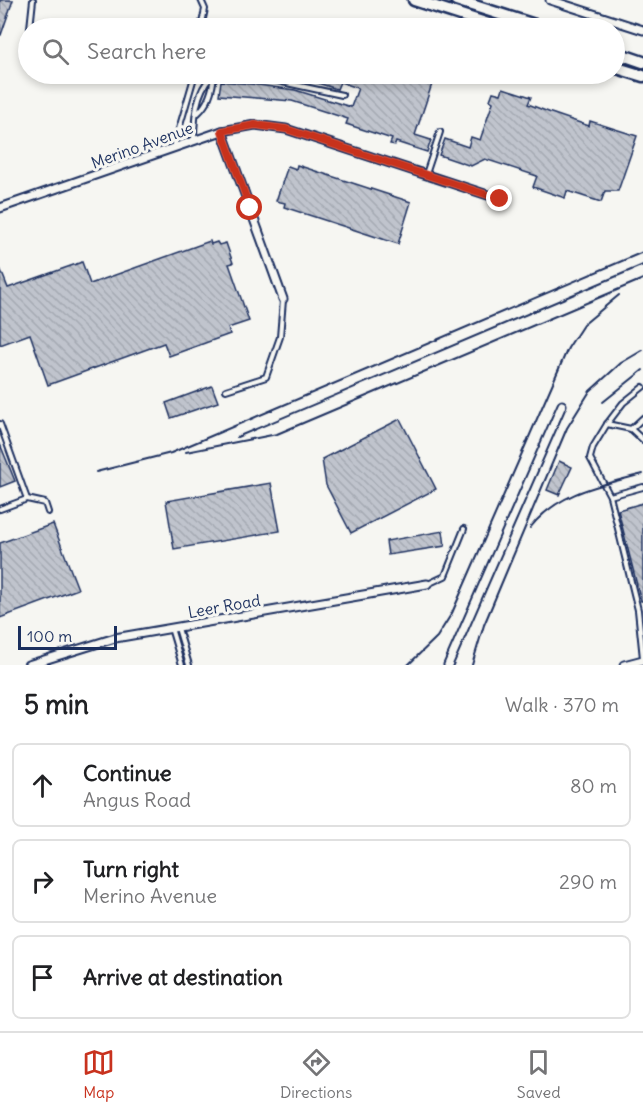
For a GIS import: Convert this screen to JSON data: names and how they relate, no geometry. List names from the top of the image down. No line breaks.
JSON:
{"streets":{"street":["Merino Avenue","Leer Road"]},"scale_bar":"100 m","page":{"search":"Search here","scale":"100 m","heading":["5 min","Walk · 370 m"],"list":[["Continue","Angus Road","80 m"],["Turn right","Merino Avenue","290 m"],"Arrive at destination"],"nav":["Map","Directions","Saved"]}}
